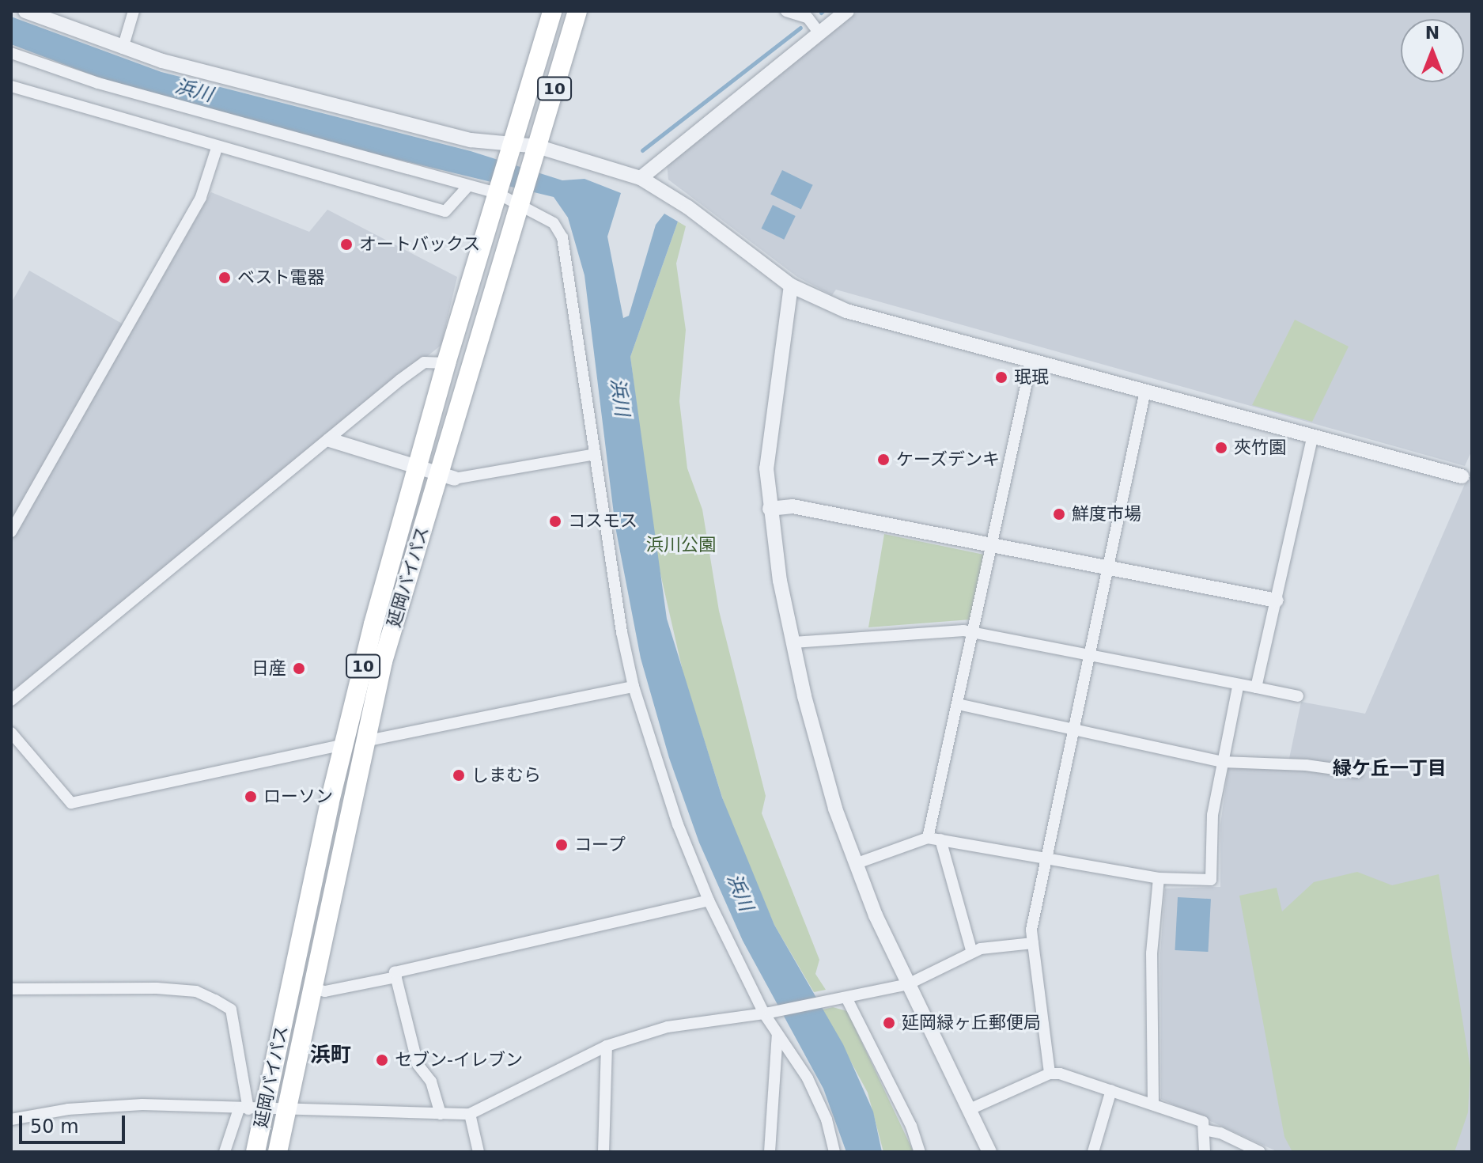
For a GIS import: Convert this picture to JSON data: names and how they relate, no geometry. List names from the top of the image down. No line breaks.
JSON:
{"streets":{"highway":["10","延岡バイパス"]},"districts":["緑ケ丘一丁目","浜町"],"water":["浜川"],"parks":["浜川公園"],"places":["オートバックス","ベスト電器","珉珉","夾竹園","ケーズデンキ","鮮度市場","コスモス","日産","しまむら","ローソン","コープ","延岡緑ヶ丘郵便局","セブン-イレブン"],"scale_bar":"50 m","north":"top"}
